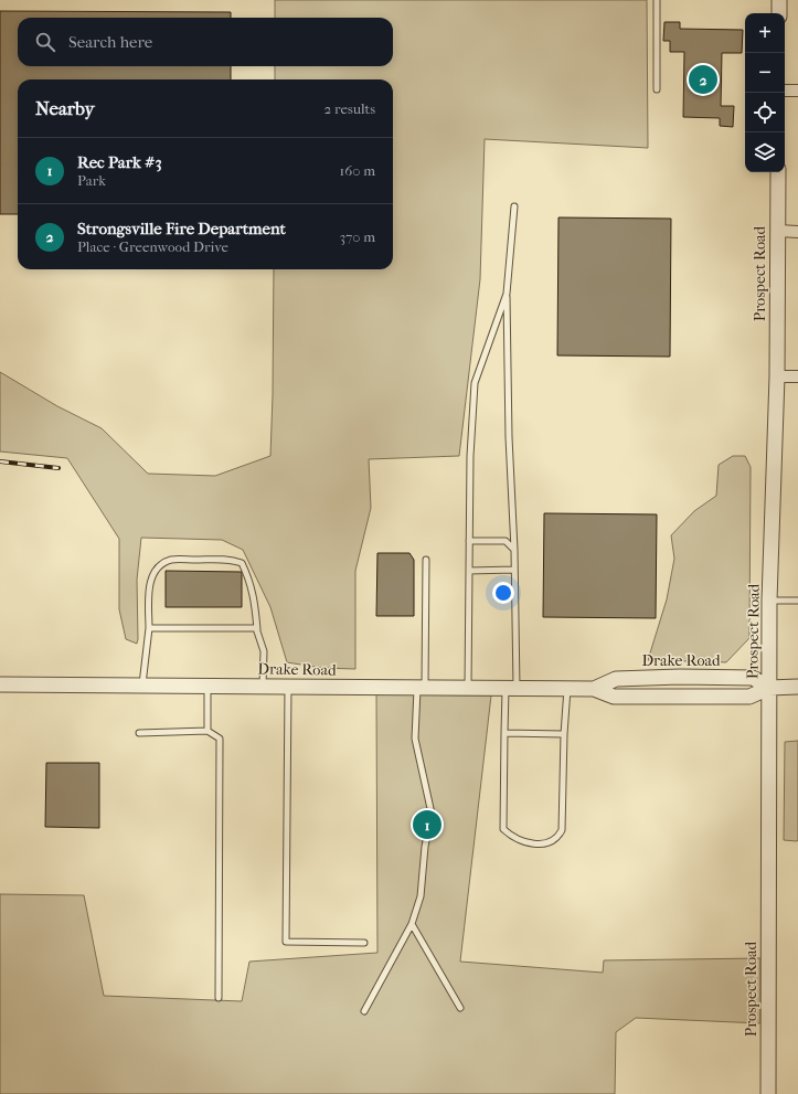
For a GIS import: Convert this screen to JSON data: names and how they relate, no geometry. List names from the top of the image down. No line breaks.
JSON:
{"streets":{"street":["Prospect Road","Drake Road"]},"crossings":[["Prospect Road","Drake Road"]],"page":{"map_buttons":["+","−"],"search":"Search here","pins":["2","1"],"heading":["Nearby","2 results"],"list":[{"mark":"1","name":"Rec Park #3","note":"Park","value":"160 m"},{"mark":"2","name":"Strongsville Fire Department","note":"Place · Greenwood Drive","value":"370 m"}]}}
